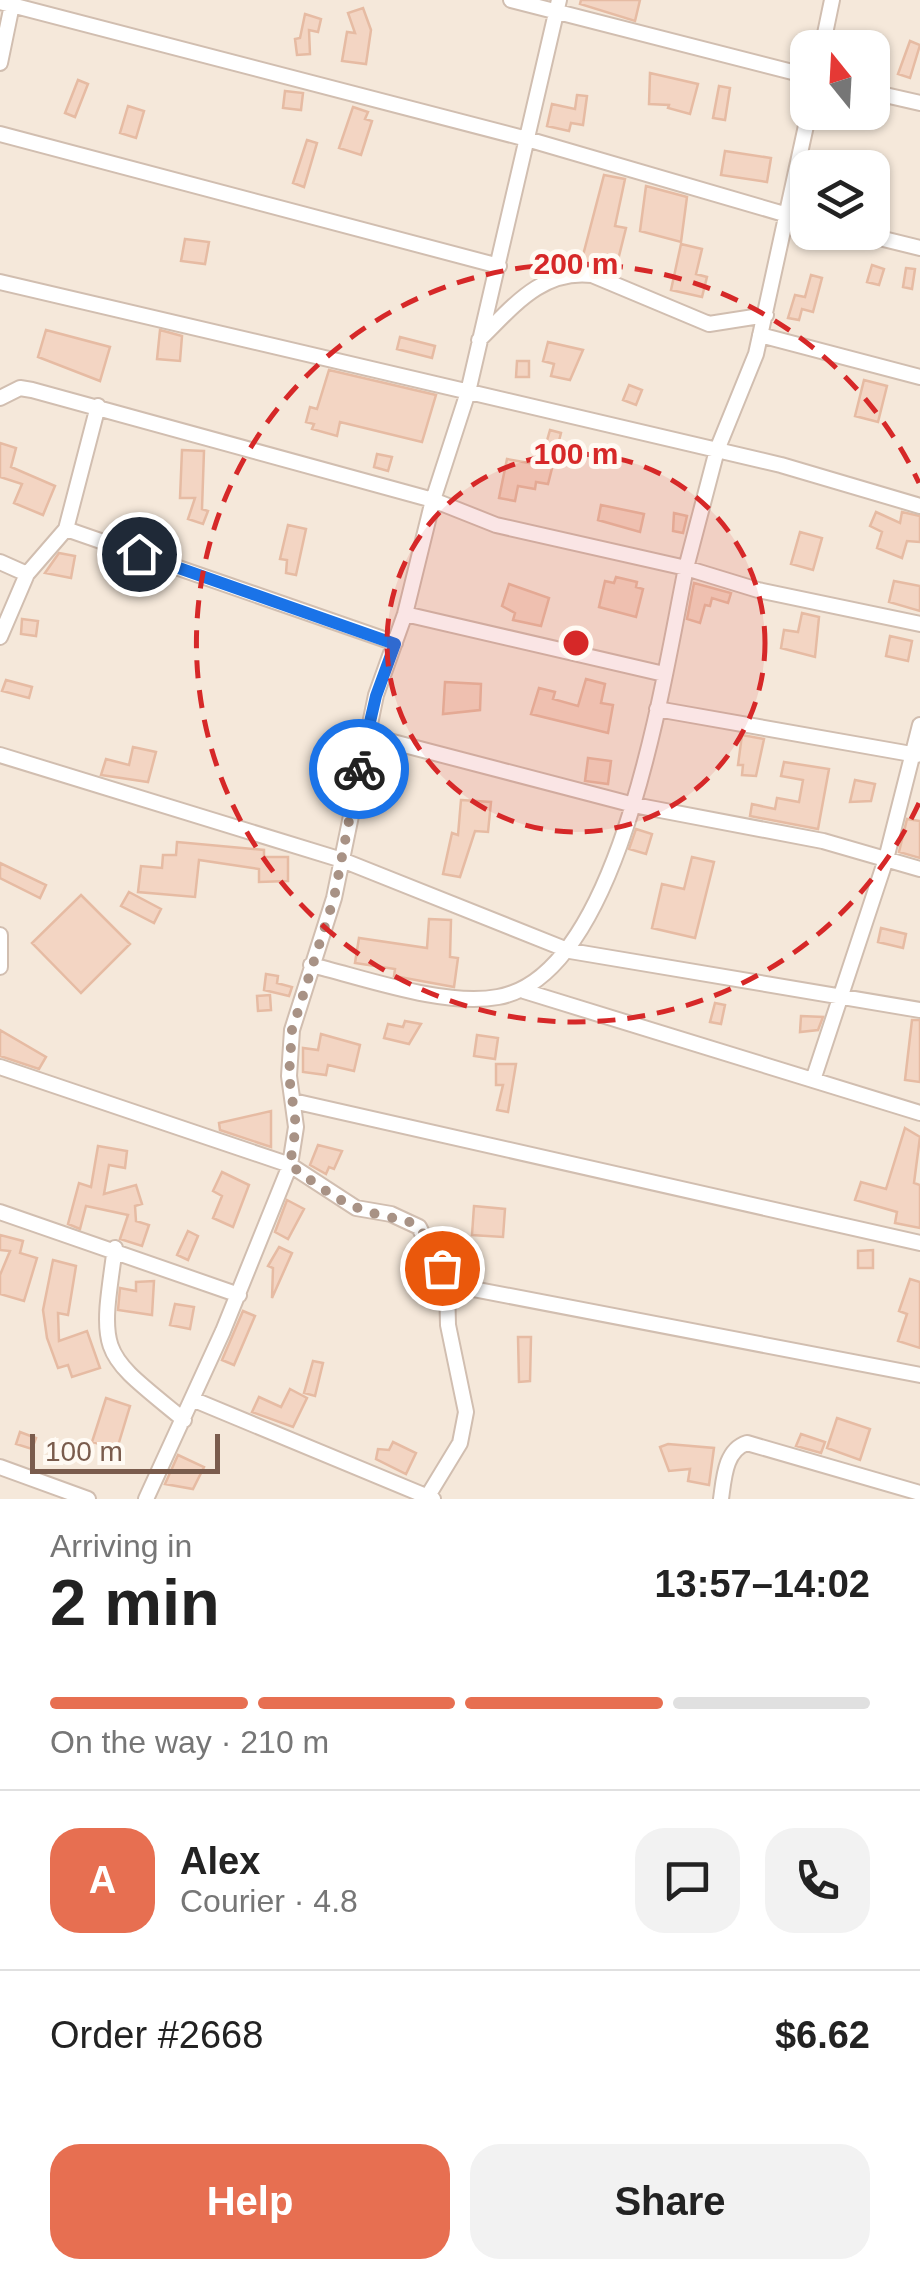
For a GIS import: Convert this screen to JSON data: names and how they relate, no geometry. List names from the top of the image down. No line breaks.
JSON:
{"scale_bar":"100 m","north":"top","page":{"scale":"100 m","heading":["2 min","Arriving in","13:57–14:02"],"panel":["Alex","Courier · 4.8","Order #2668","$6.62"],"bar":"On the way · 210 m","round":"A","buttons":["Help","Share"]},"rings":["200 m","100 m"]}
